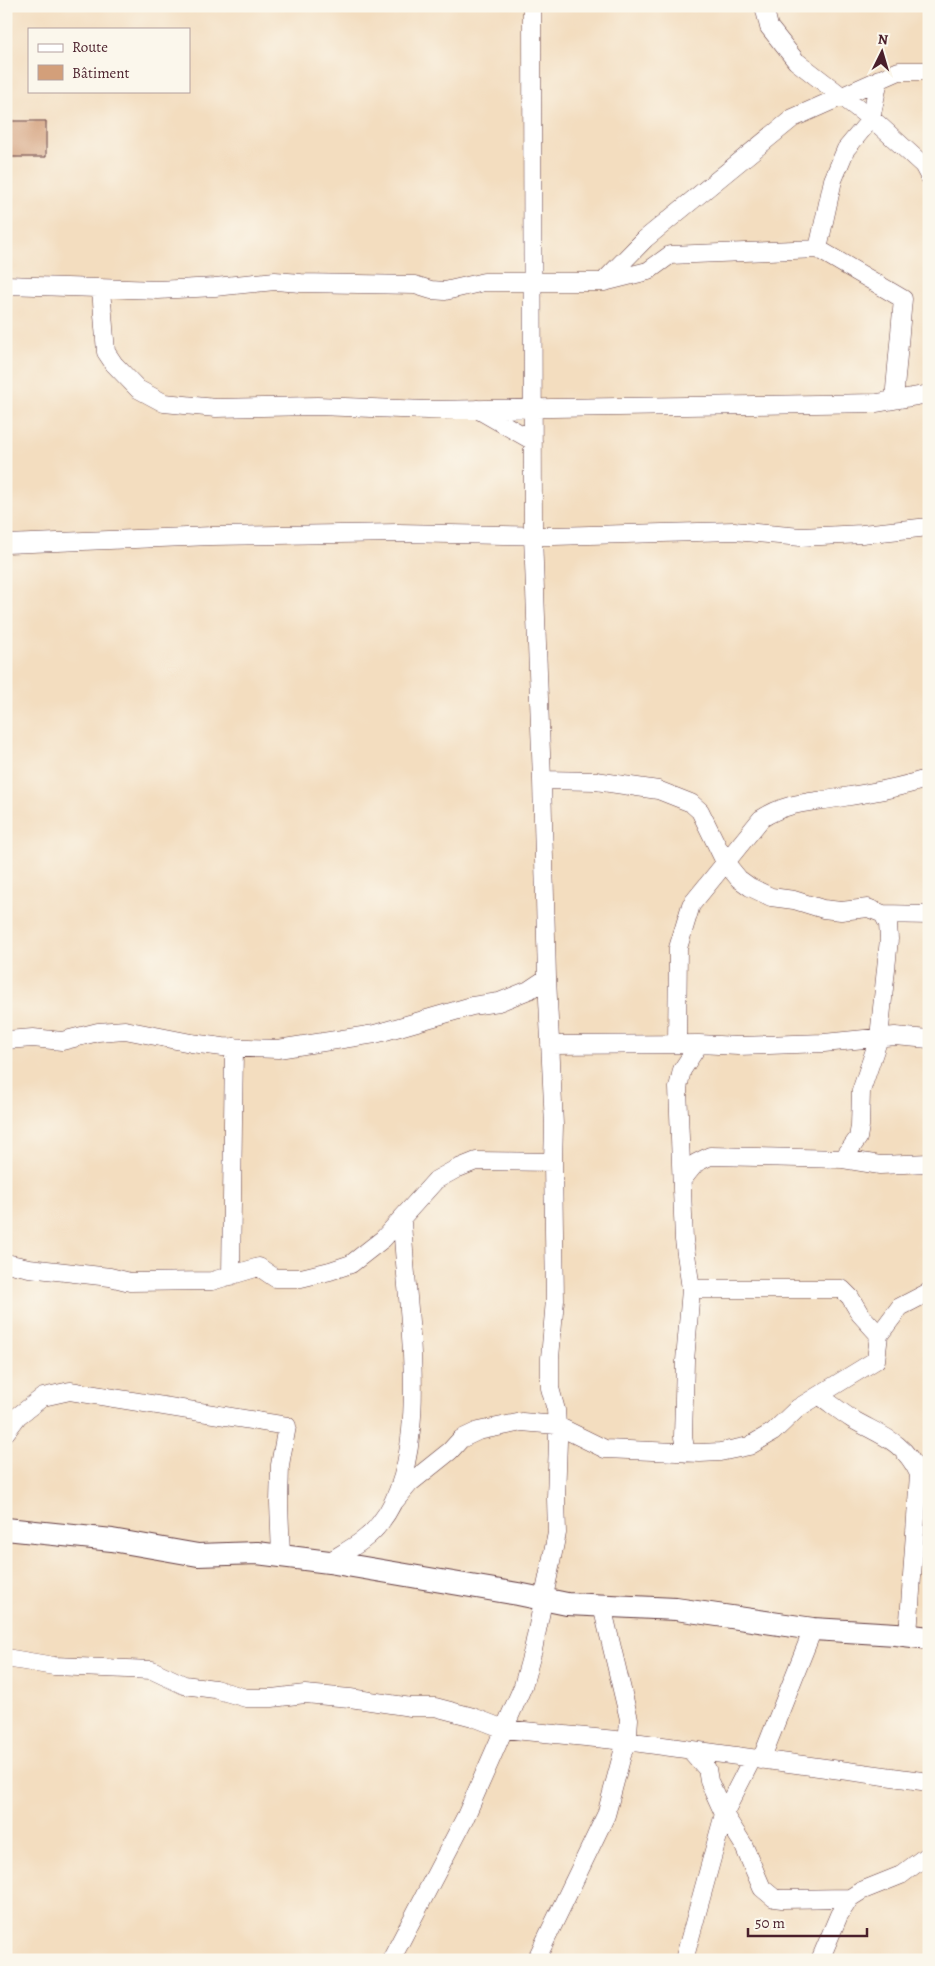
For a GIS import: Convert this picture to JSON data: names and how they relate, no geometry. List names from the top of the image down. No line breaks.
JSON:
{"legend":["Route","Bâtiment"],"scale_bar":"50 m","north":"top"}
